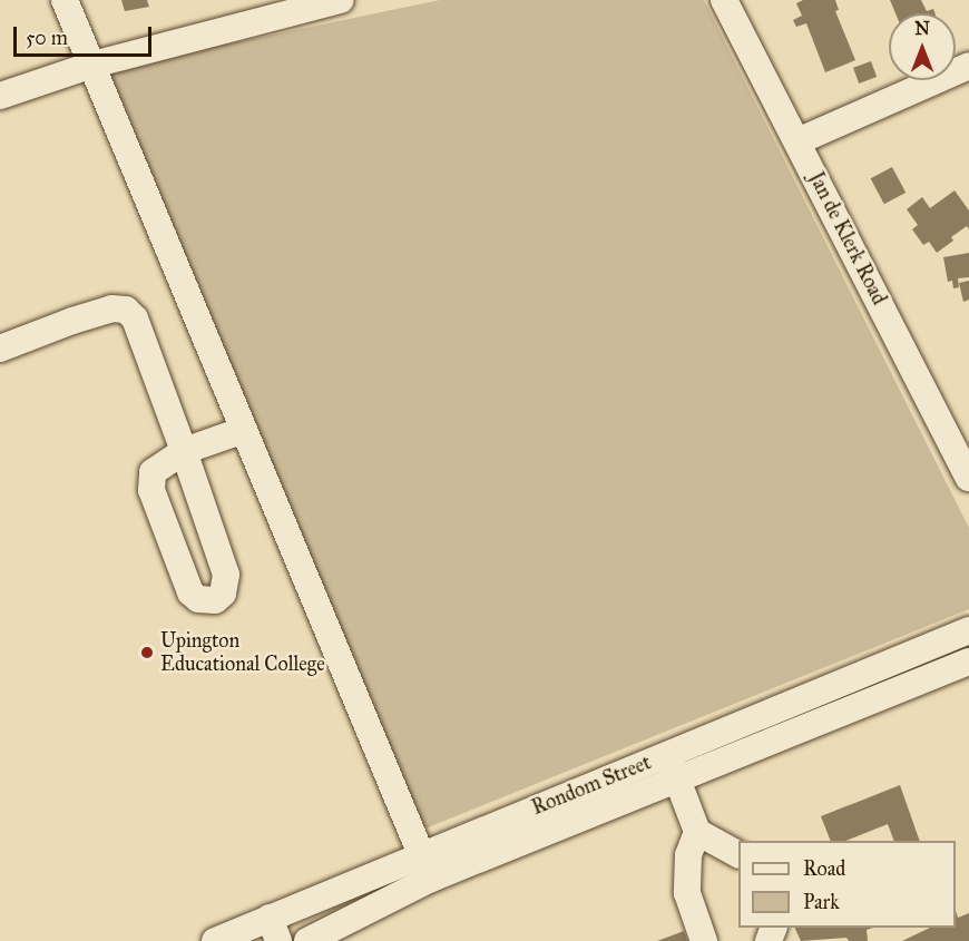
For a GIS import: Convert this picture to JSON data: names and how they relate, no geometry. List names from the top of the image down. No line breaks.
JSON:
{"streets":{"street":["Jan de Klerk Road","Rondom Street"]},"places":["Upington Educational College"],"legend":["Road","Park"],"scale_bar":"50 m","north":"top"}
